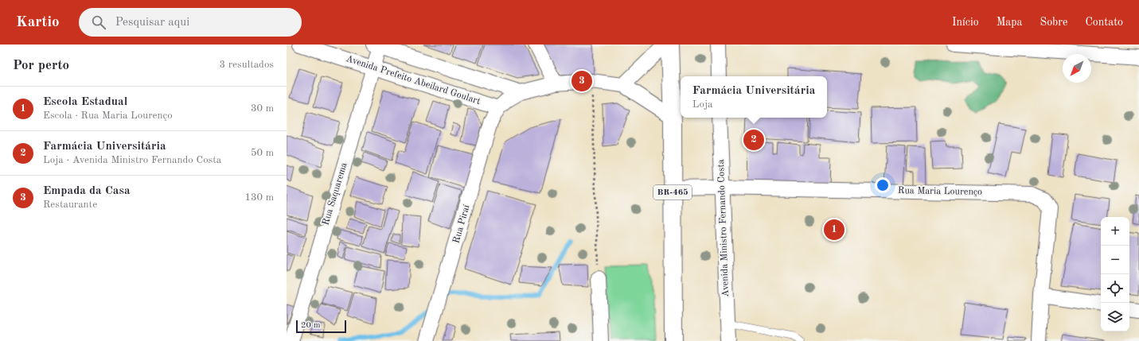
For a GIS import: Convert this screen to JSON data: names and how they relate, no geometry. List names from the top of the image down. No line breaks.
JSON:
{"streets":{"highway":["BR-465"],"street":["Avenida Prefeito Abeilard Goulart","Rua Maria Lourenço","Rua Saquarema","Rua Piraí","Avenida Ministro Fernando Costa"]},"crossings":[["Avenida Prefeito Abeilard Goulart","Rua Saquarema"],["Avenida Prefeito Abeilard Goulart","Rua Piraí"],["Rua Maria Lourenço","BR-465"],["Rua Maria Lourenço","Avenida Ministro Fernando Costa"]],"scale_bar":"20 m","north":"bottom left","page":{"header":"Kartio","search":"Pesquisar aqui","nav":["Início","Mapa","Sobre","Contato"],"heading":["Por perto","3 resultados"],"pins":["3","2","1"],"popup":["Farmácia Universitária","Loja"],"list":[{"mark":"1","name":"Escola Estadual","note":"Escola · Rua Maria Lourenço","value":"30 m"},{"mark":"2","name":"Farmácia Universitária","note":"Loja · Avenida Ministro Fernando Costa","value":"50 m"},{"mark":"3","name":"Empada da Casa","note":"Restaurante","value":"130 m"}],"map_buttons":["+","−"],"scale":"20 m"}}
